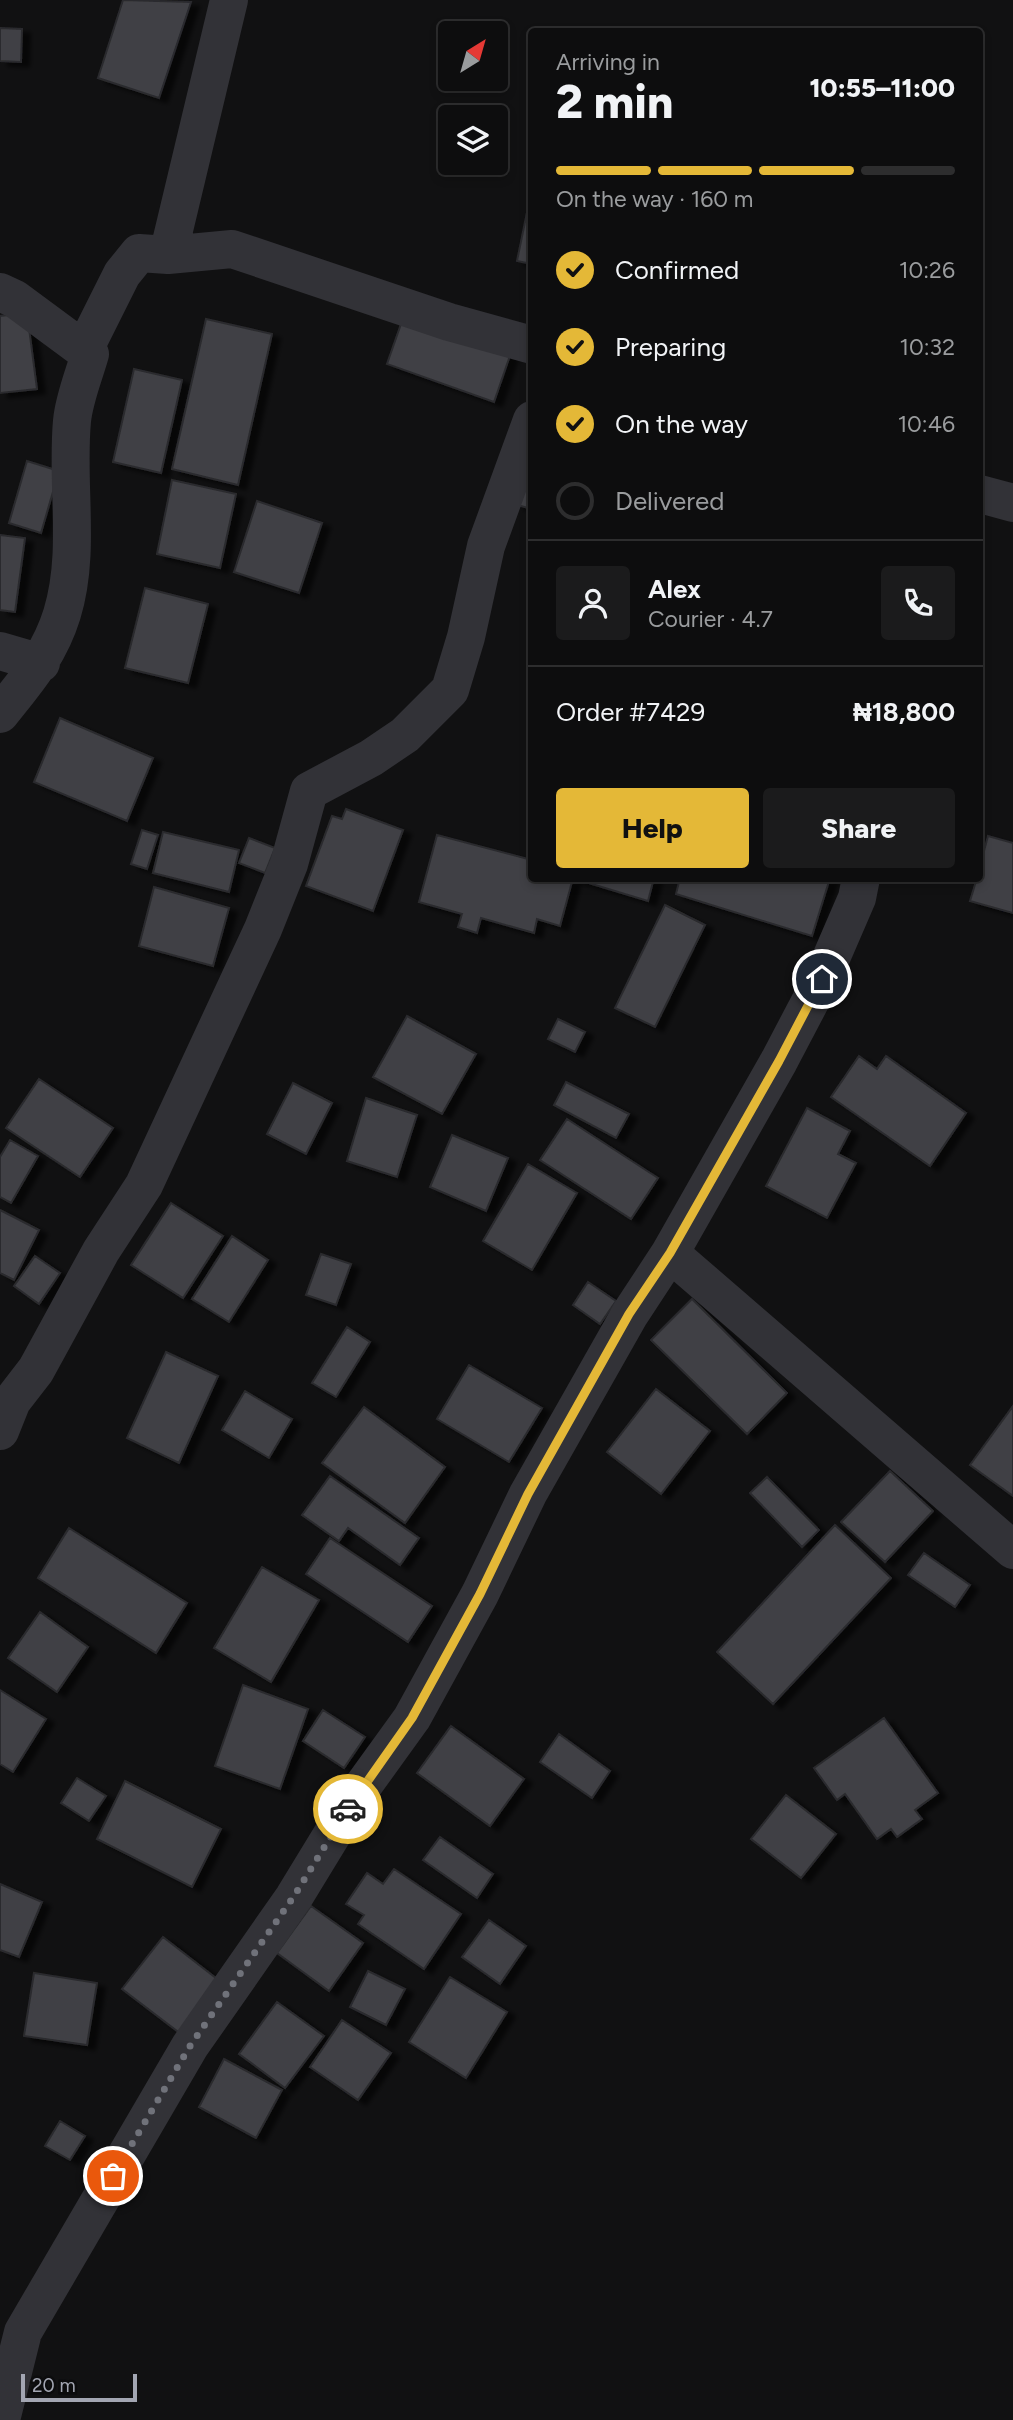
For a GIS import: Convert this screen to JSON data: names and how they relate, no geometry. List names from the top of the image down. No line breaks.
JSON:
{"scale_bar":"20 m","north":"top right","page":{"heading":["2 min","Arriving in","10:55–11:00"],"panel":["Alex","Courier · 4.7","Order #7429","₦18,800"],"bar":"On the way · 160 m","list":[["Confirmed","10:26"],["Preparing","10:32"],["On the way","10:46"],"Delivered"],"buttons":["Help","Share"],"scale":"20 m"}}
